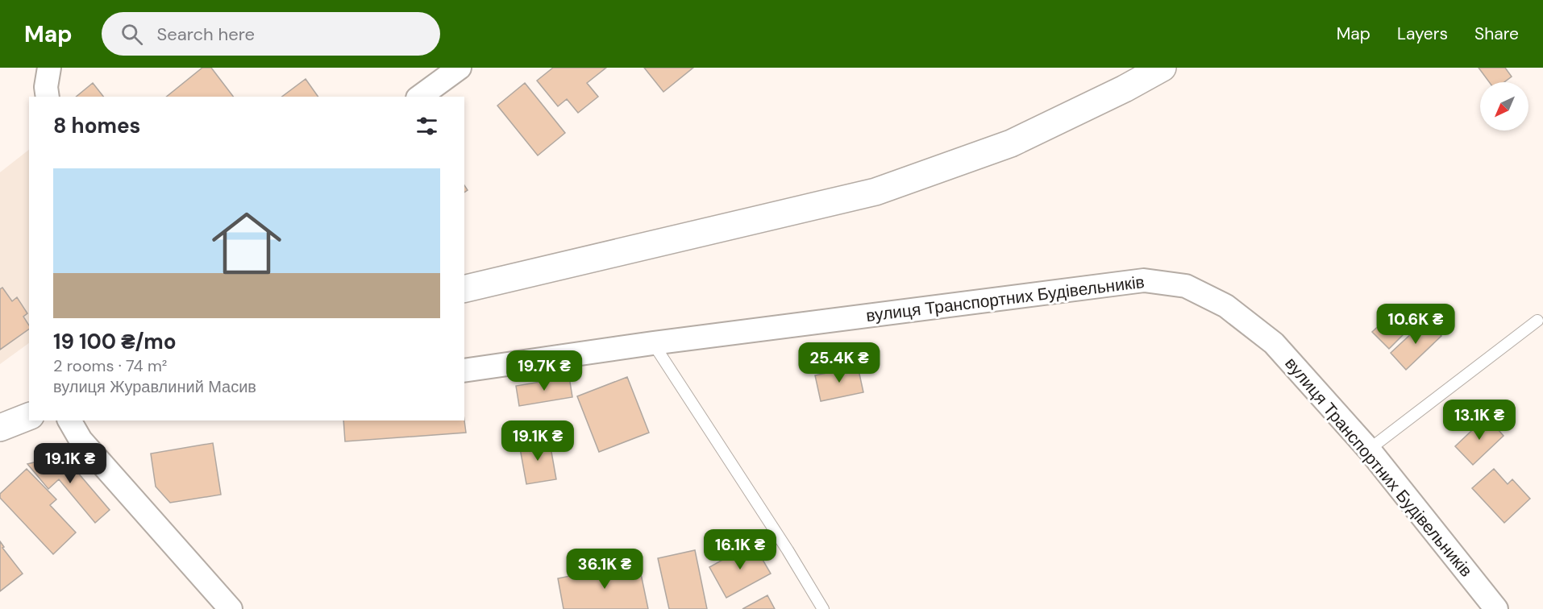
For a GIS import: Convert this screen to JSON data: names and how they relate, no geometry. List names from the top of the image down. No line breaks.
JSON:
{"streets":{"street":["вулиця Транспортних Будівельників"]},"north":"bottom left","page":{"header":"Map","search":"Search here","nav":["Map","Layers","Share"],"heading":"8 homes","list":[{"name":"19 100 ₴/mo","note":"2 rooms · 74 m² · вулиця Журавлиний Масив"}],"price":["10.6K ₴","25.4K ₴","19.7K ₴","13.1K ₴","19.1K ₴","19.1K ₴","16.1K ₴","36.1K ₴"]}}
